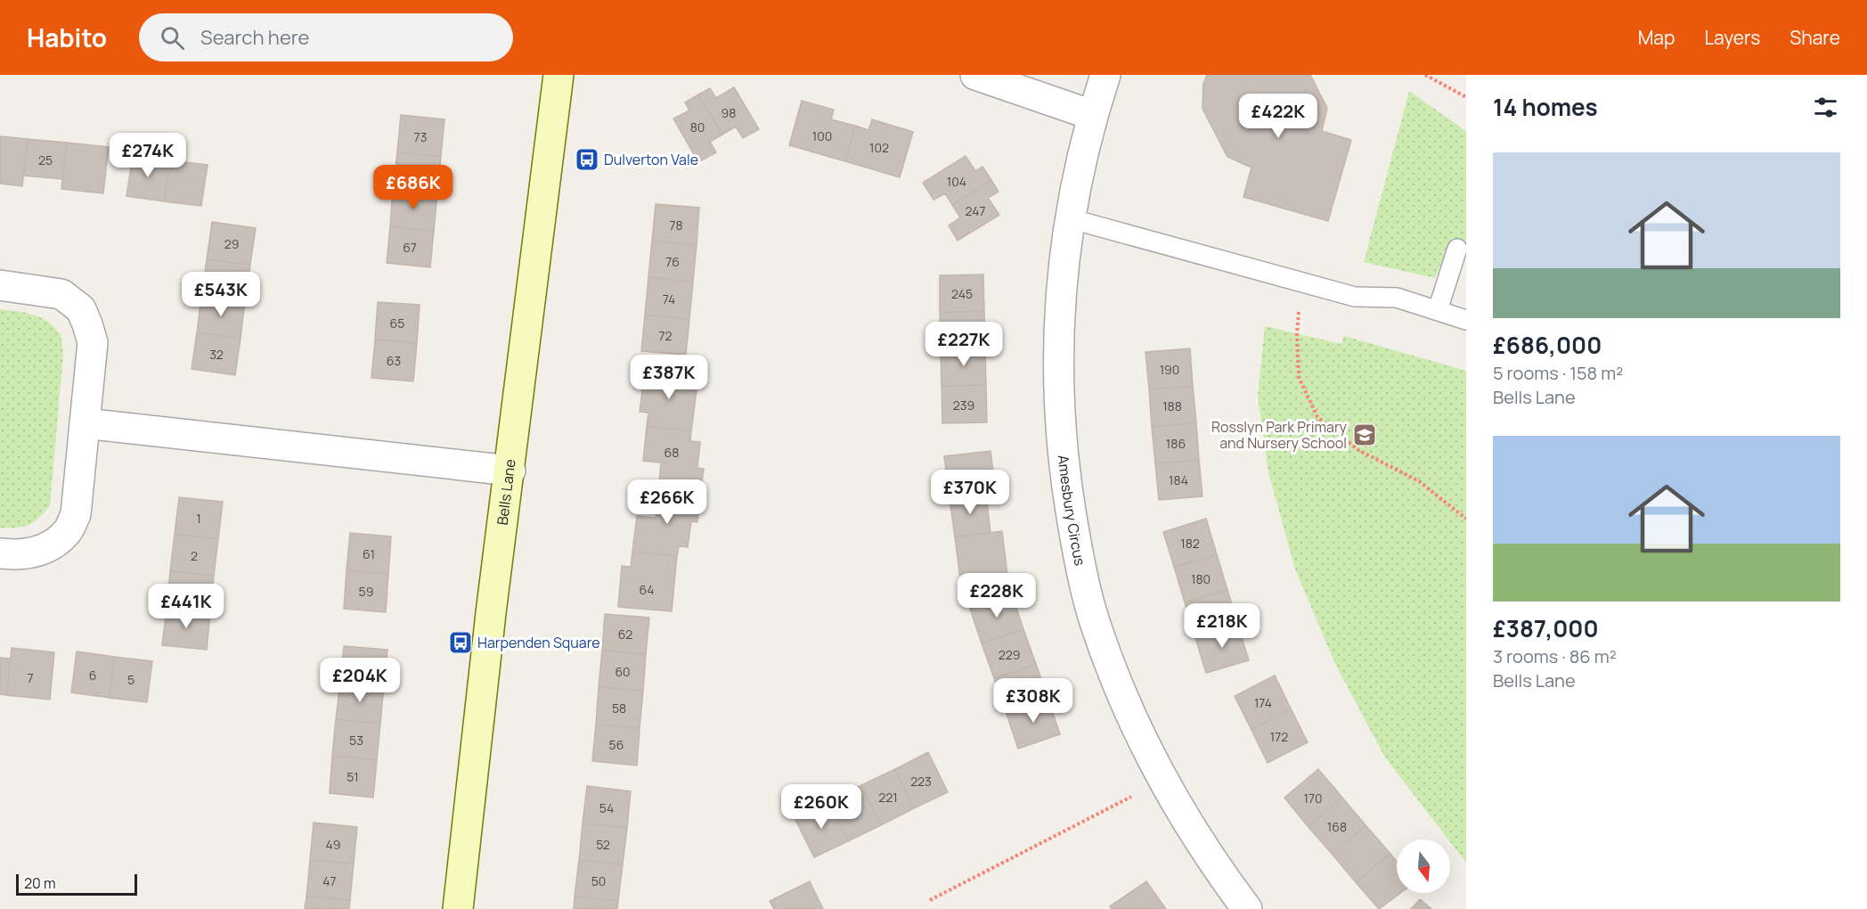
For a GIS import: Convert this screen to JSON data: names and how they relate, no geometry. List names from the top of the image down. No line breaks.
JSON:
{"streets":{"main road":["Bells Lane"],"street":["Amesbury Circus"]},"places":{"bus stop":["Dulverton Vale","Harpenden Square"],"school or university":["Rosslyn Park Primary and Nursery School"]},"house_numbers":["98","80","100","73","102","25","104","247","78","29","67","76","245","74","65","72","32","63","190","239","188","186","68","184","1","182","61","2","180","64","59","62","229","60","6","7","5","174","58","172","53","56","51","223","221","170","54","168","49","52","47","50"],"scale_bar":"20 m","north":"bottom","page":{"header":"Habito","search":"Search here","nav":["Map","Layers","Share"],"heading":"14 homes","price":["£422K","£274K","£686K","£543K","£227K","£387K","£370K","£266K","£228K","£441K","£218K","£204K","£308K","£260K"],"list":[{"name":"£686,000","note":"5 rooms · 158 m² · Bells Lane"},{"name":"£387,000","note":"3 rooms · 86 m² · Bells Lane"}],"scale":"20 m"}}
